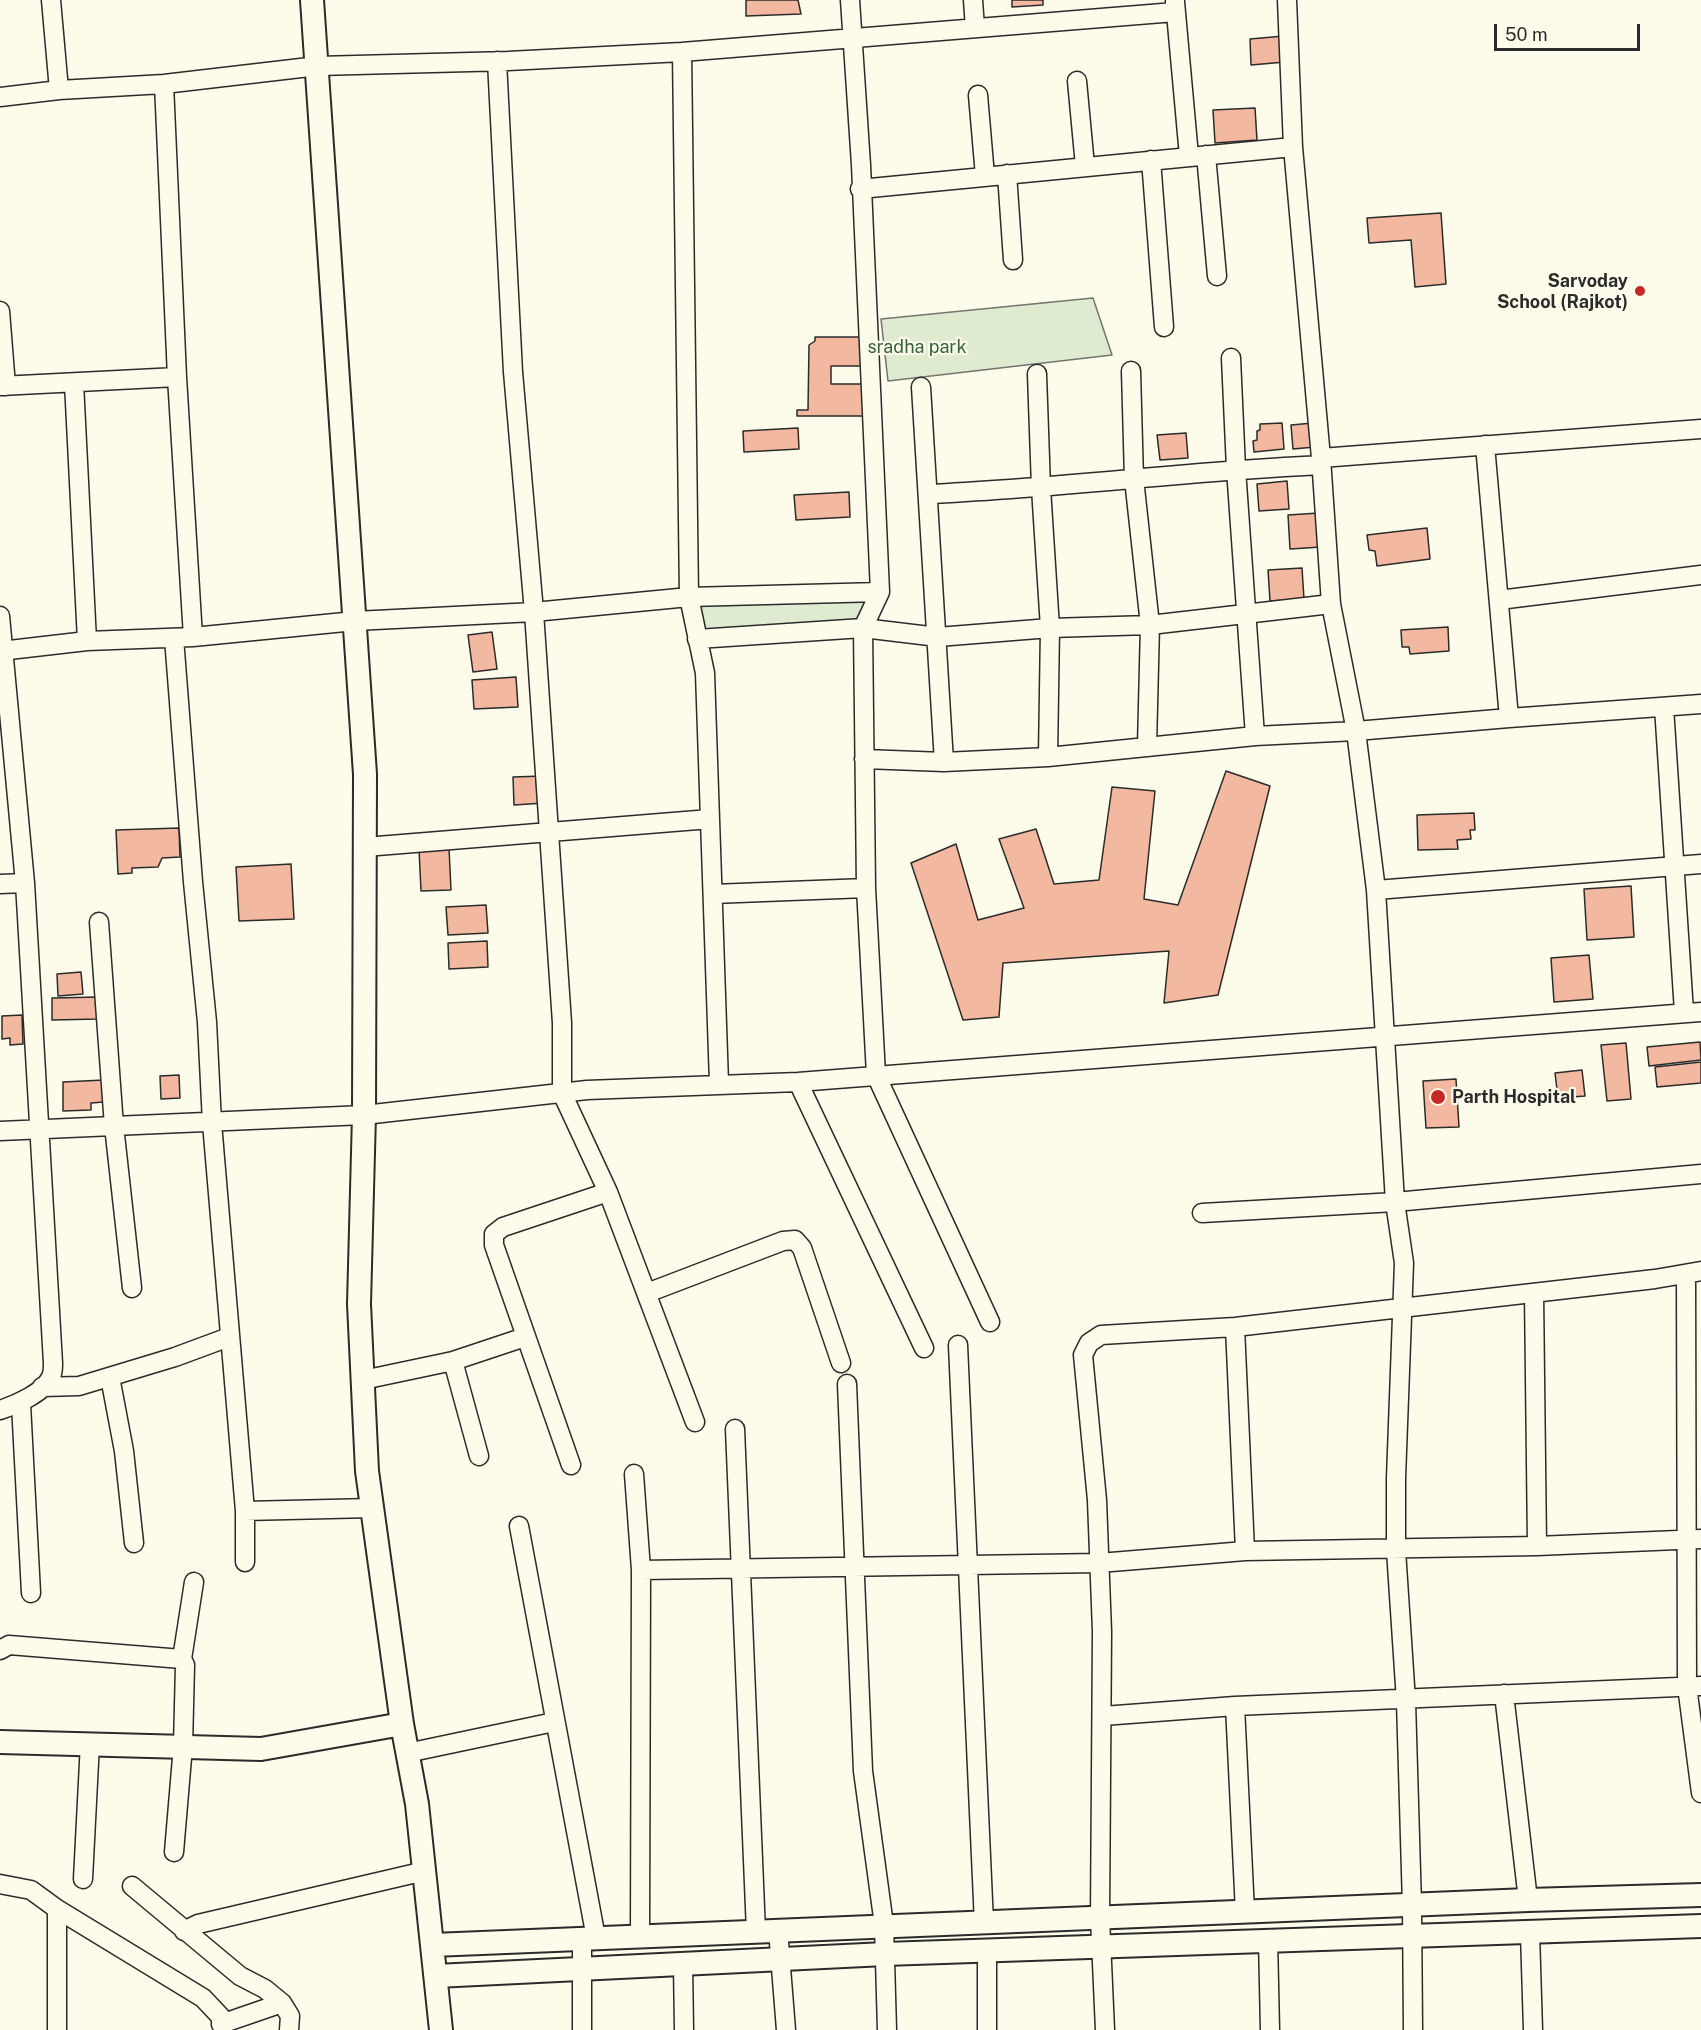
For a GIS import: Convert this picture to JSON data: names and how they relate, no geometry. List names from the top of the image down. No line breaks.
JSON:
{"parks":["sradha park"],"places":["Sarvoday School (Rajkot)","Parth Hospital"],"scale_bar":"50 m"}
